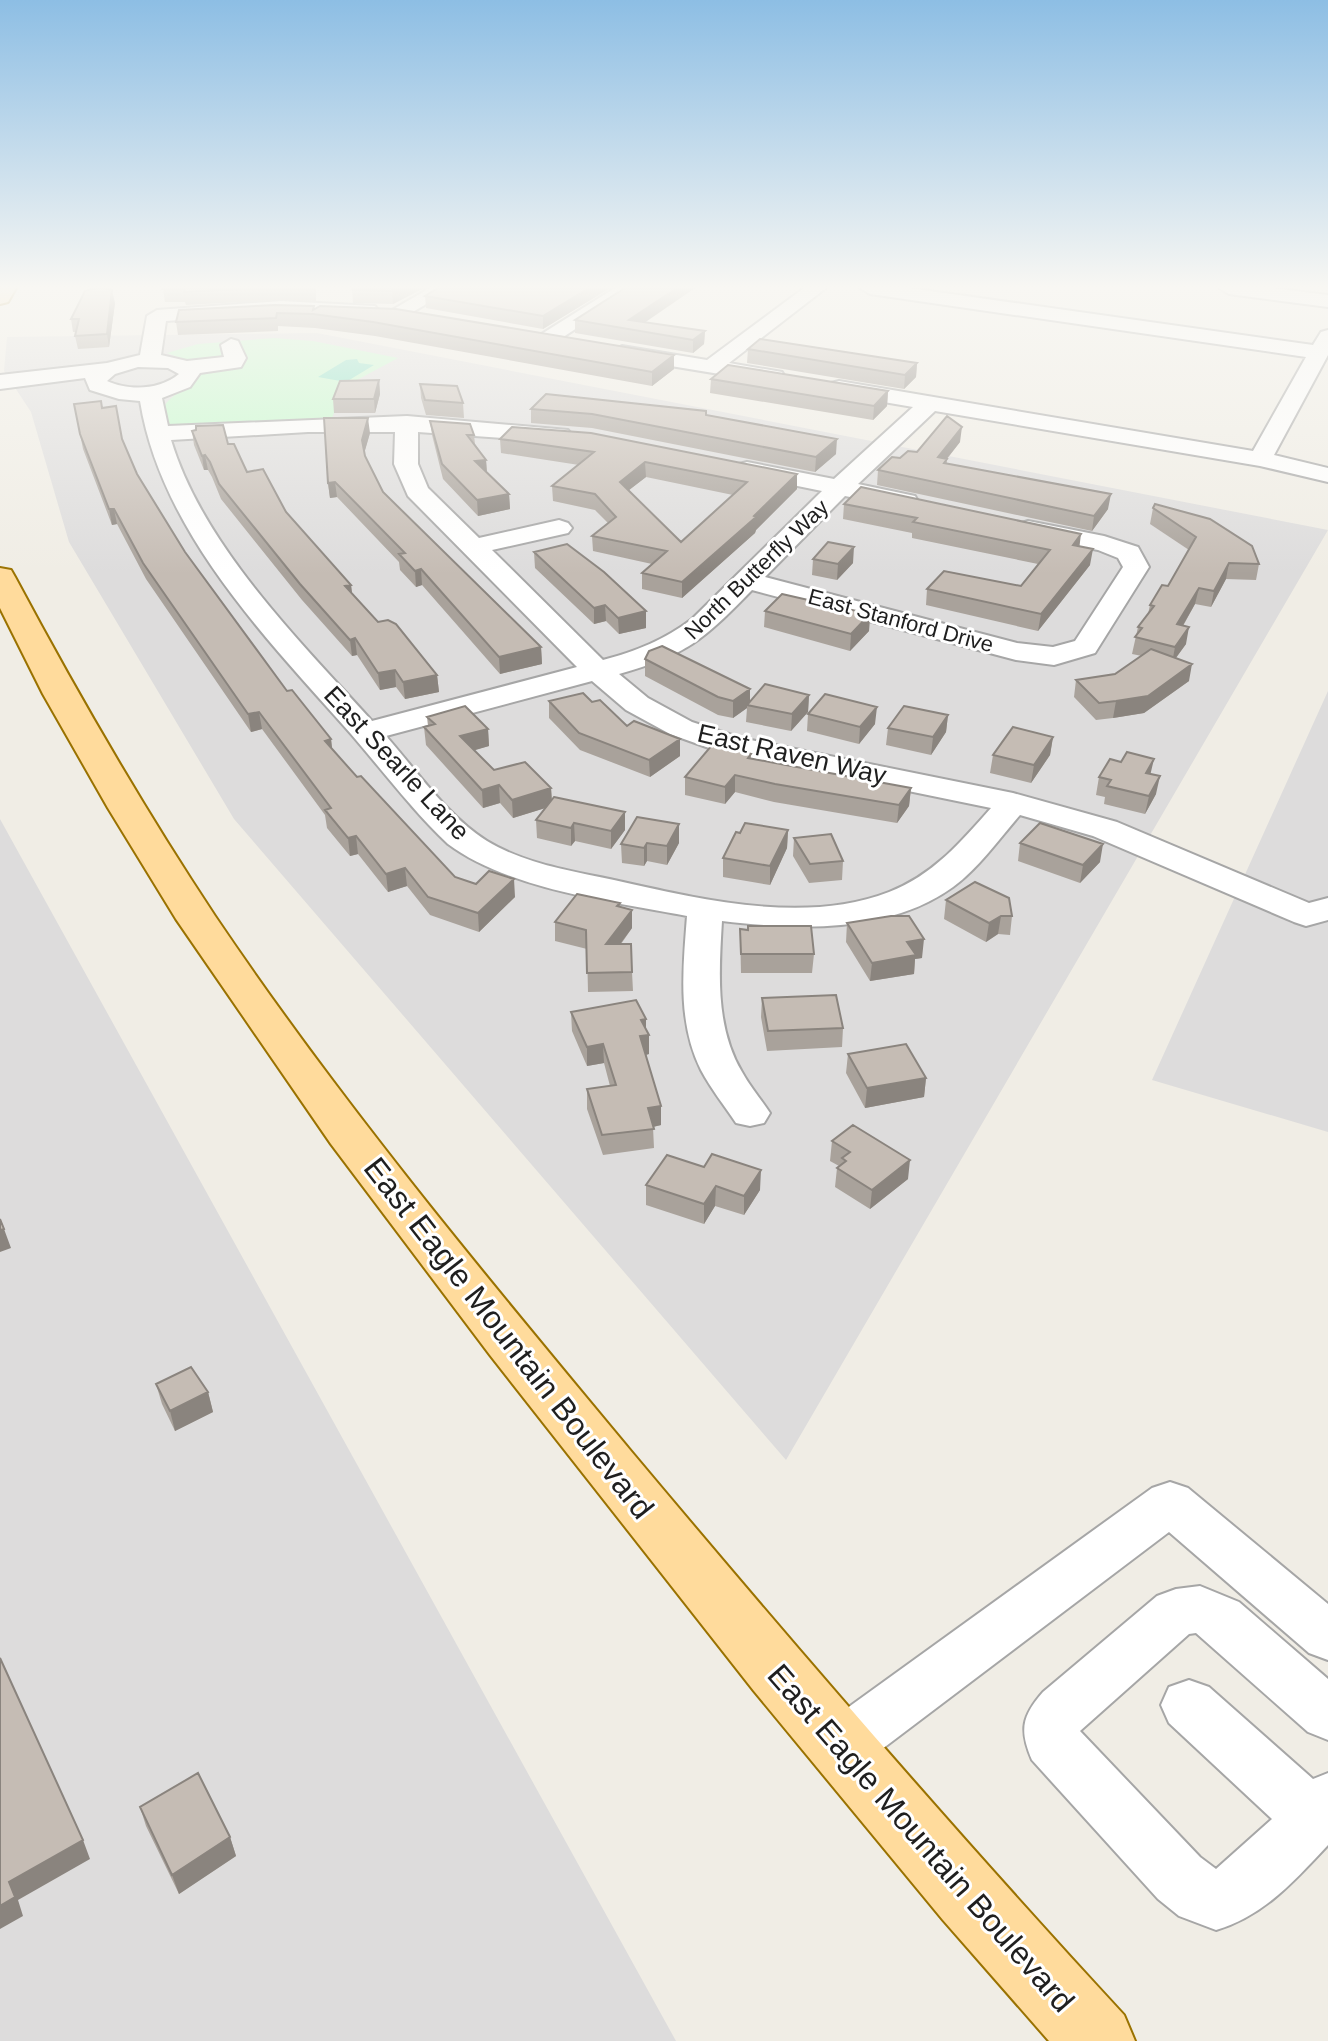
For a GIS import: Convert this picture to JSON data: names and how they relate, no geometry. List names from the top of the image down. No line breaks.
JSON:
{"streets":{"main road":["East Eagle Mountain Boulevard"],"street":["North Butterfly Way","East Stanford Drive","East Raven Way","East Searle Lane"]},"crossings":[["North Butterfly Way","East Stanford Drive"],["North Butterfly Way","East Raven Way"],["North Butterfly Way","East Searle Lane"],["East Raven Way","East Searle Lane"]]}
